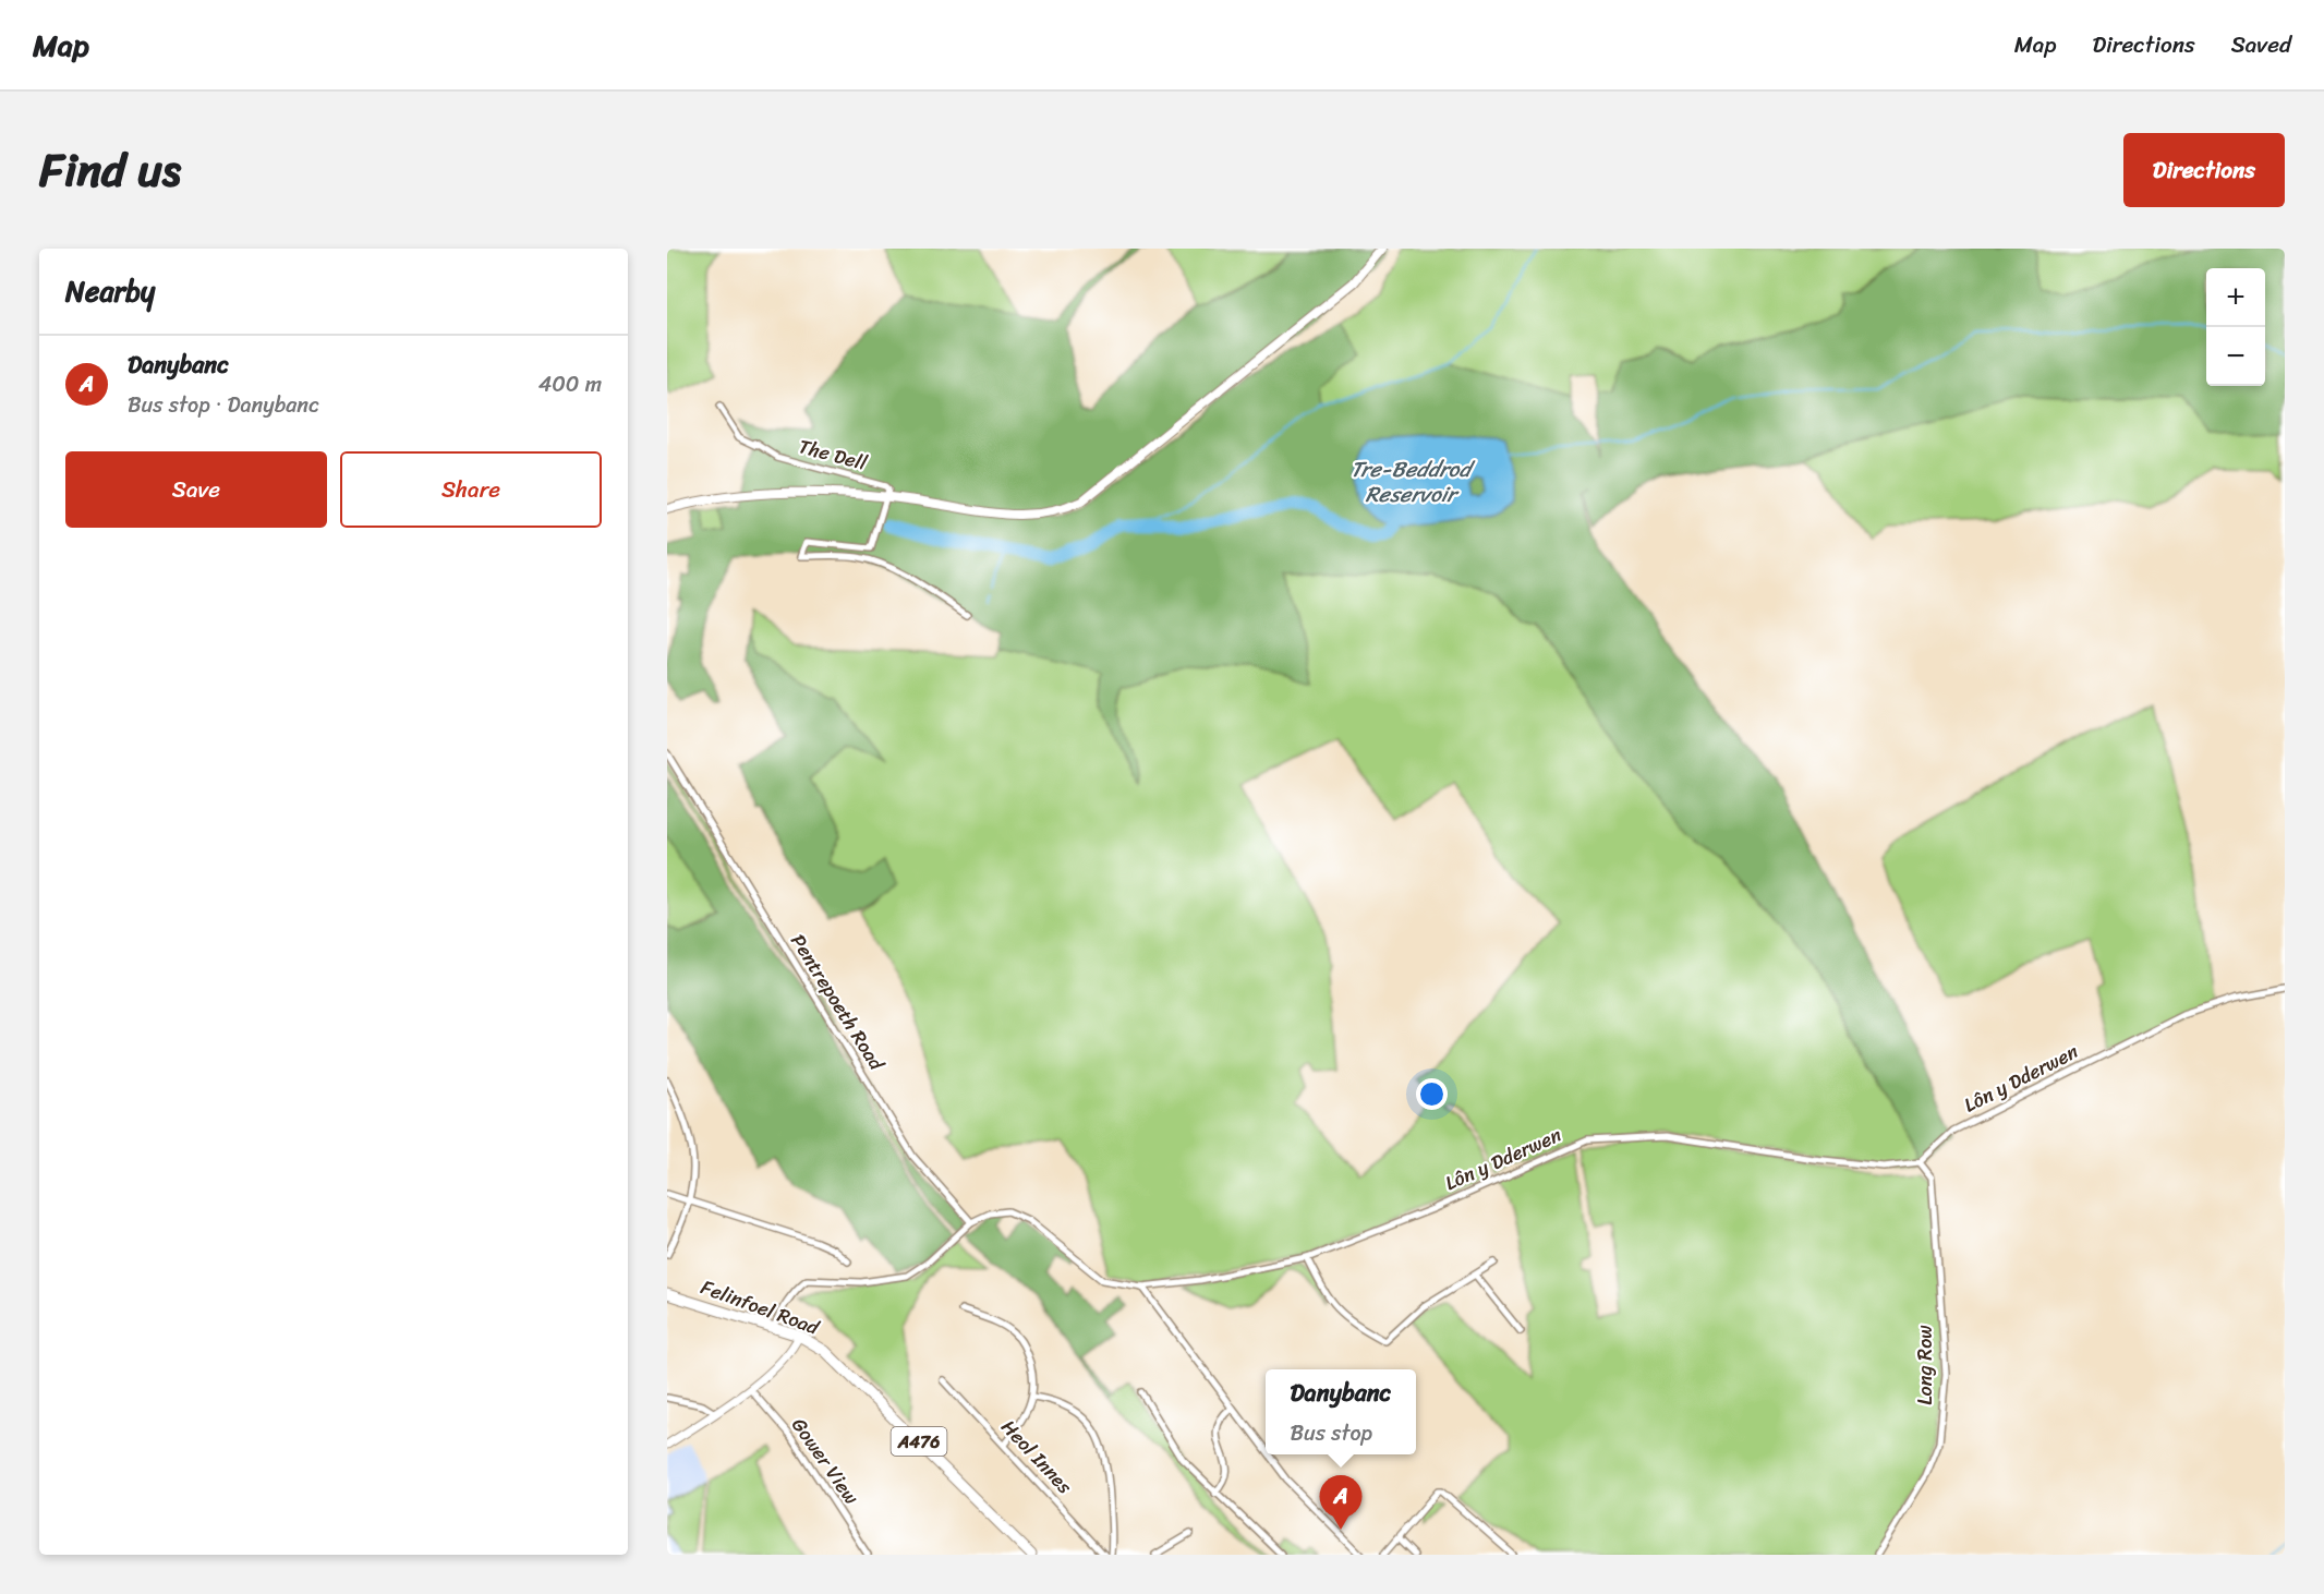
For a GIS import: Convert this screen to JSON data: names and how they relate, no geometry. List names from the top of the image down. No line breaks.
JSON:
{"streets":{"main road":["Felinfoel Road","A476"],"street":["The Dell","Pentrepoeth Road","Lôn y Dderwen","Long Row","Heol Innes","Gower View"]},"crossings":[["Pentrepoeth Road","Lôn y Dderwen"],["Lôn y Dderwen","Felinfoel Road"],["Lôn y Dderwen","Long Row"]],"water":["Tre-Beddrod Reservoir"],"page":{"header":"Map","nav":["Map","Directions","Saved"],"title":"Find us","buttons":["Directions",["Save","Share"]],"heading":"Nearby","map_buttons":["+","−"],"list":[{"mark":"A","name":"Danybanc","note":"Bus stop · Danybanc","value":"400 m"}],"popup":["Danybanc","Bus stop"],"pins":"A"}}
